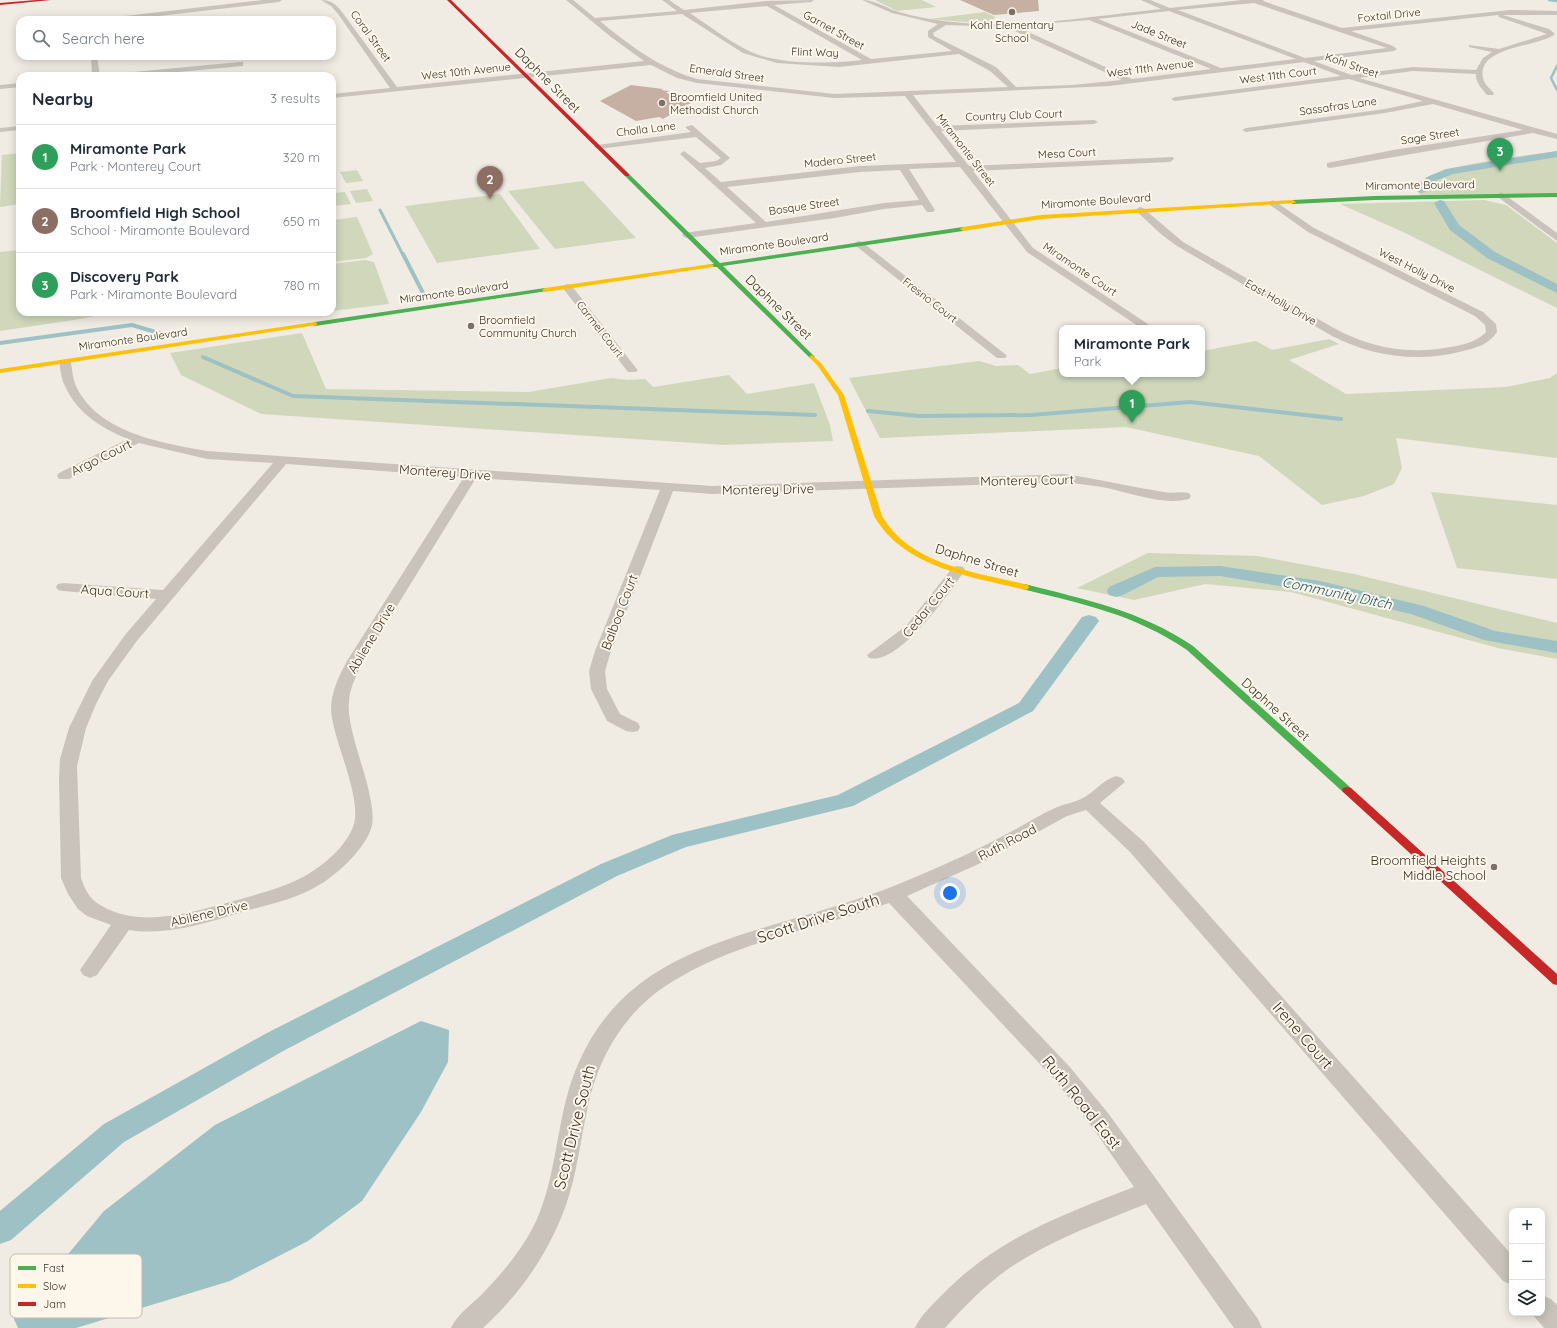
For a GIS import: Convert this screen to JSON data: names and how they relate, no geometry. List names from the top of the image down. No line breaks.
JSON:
{"streets":{"street":["Foxtail Drive","Garnet Street","Jade Street","Coral Street","Flint Way","Kohl Street","West 11th Avenue","West 10th Avenue","Emerald Street","West 11th Court","Daphne Street","Sassafras Lane","Country Club Court","Cholla Lane","Sage Street","Miramonte Street","Mesa Court","Madero Street","Miramonte Boulevard","Bosque Street","Miramonte Court","West Holly Drive","Fresno Court","East Holly Drive","Carmel Court","Argo Court","Monterey Drive","Monterey Court","Aqua Court","Cedar Court","Balboa Court","Abilene Drive","Ruth Road","Scott Drive South","Irene Court","Ruth Road East"]},"crossings":[["Foxtail Drive","West 11th Avenue"],["Garnet Street","Flint Way"],["Jade Street","West 11th Avenue"],["Coral Street","West 10th Avenue"],["Kohl Street","West 11th Avenue"],["Kohl Street","West 11th Court"],["Kohl Street","Sassafras Lane"],["Kohl Street","Sage Street"],["West 11th Avenue","Emerald Street"],["West 11th Avenue","Miramonte Street"],["West 10th Avenue","Emerald Street"],["West 10th Avenue","Daphne Street"],["Emerald Street","Miramonte Street"],["Daphne Street","Cholla Lane"],["Daphne Street","Miramonte Boulevard"],["Daphne Street","Bosque Street"],["Daphne Street","Monterey Drive"],["Daphne Street","Monterey Court"],["Daphne Street","Cedar Court"],["Country Club Court","Miramonte Street"],["Miramonte Street","Mesa Court"],["Miramonte Street","Madero Street"],["Miramonte Street","Miramonte Boulevard"],["Miramonte Street","Miramonte Court"],["Mesa Court","Madero Street"],["Miramonte Boulevard","Miramonte Court"],["Miramonte Boulevard","West Holly Drive"],["Miramonte Boulevard","Fresno Court"],["Miramonte Boulevard","East Holly Drive"],["Miramonte Boulevard","Carmel Court"],["Miramonte Boulevard","Monterey Drive"],["West Holly Drive","East Holly Drive"],["Argo Court","Monterey Drive"],["Monterey Drive","Monterey Court"],["Monterey Drive","Balboa Court"],["Monterey Drive","Abilene Drive"],["Aqua Court","Abilene Drive"],["Ruth Road","Scott Drive South"],["Ruth Road","Irene Court"],["Ruth Road","Ruth Road East"],["Scott Drive South","Ruth Road East"]],"water":["Community Ditch"],"places":["Kohl Elementary School","Broomfield United Methodist Church","Broomfield Community Church","Broomfield Heights Middle School"],"legend":["Fast","Slow","Jam"],"page":{"search":"Search here","heading":["Nearby","3 results"],"list":[{"mark":"1","name":"Miramonte Park","note":"Park · Monterey Court","value":"320 m"},{"mark":"2","name":"Broomfield High School","note":"School · Miramonte Boulevard","value":"650 m"},{"mark":"3","name":"Discovery Park","note":"Park · Miramonte Boulevard","value":"780 m"}],"pins":["3","2","1"],"popup":["Miramonte Park","Park"],"map_buttons":["+","−"]}}
